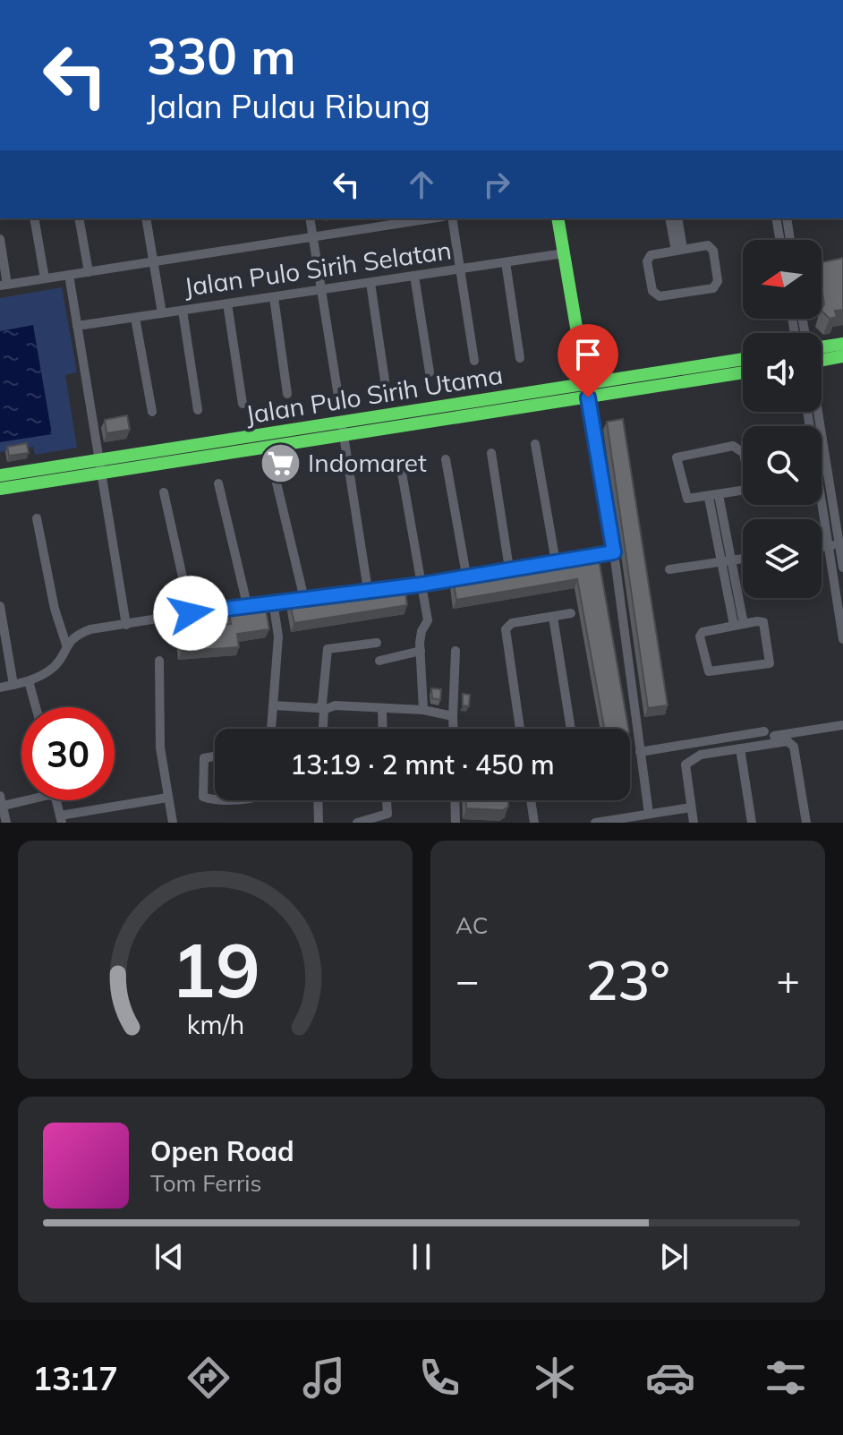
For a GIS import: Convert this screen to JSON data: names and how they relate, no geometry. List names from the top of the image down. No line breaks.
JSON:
{"streets":{"main road":["Jalan Pulo Sirih Utama"],"street":["Jalan Pulo Sirih Selatan"]},"places":{"supermarket":["Indomaret"]},"north":"left","page":{"turn":["330 m","Jalan Pulau Ribung"],"limit":"30","trip":"13:19 · 2 mnt · 450 m","tile":"AC","heat":["−","23°","+"],"song":["Open Road","Tom Ferris"],"tabs":"13:17","gauge":["19","km/h"]}}
